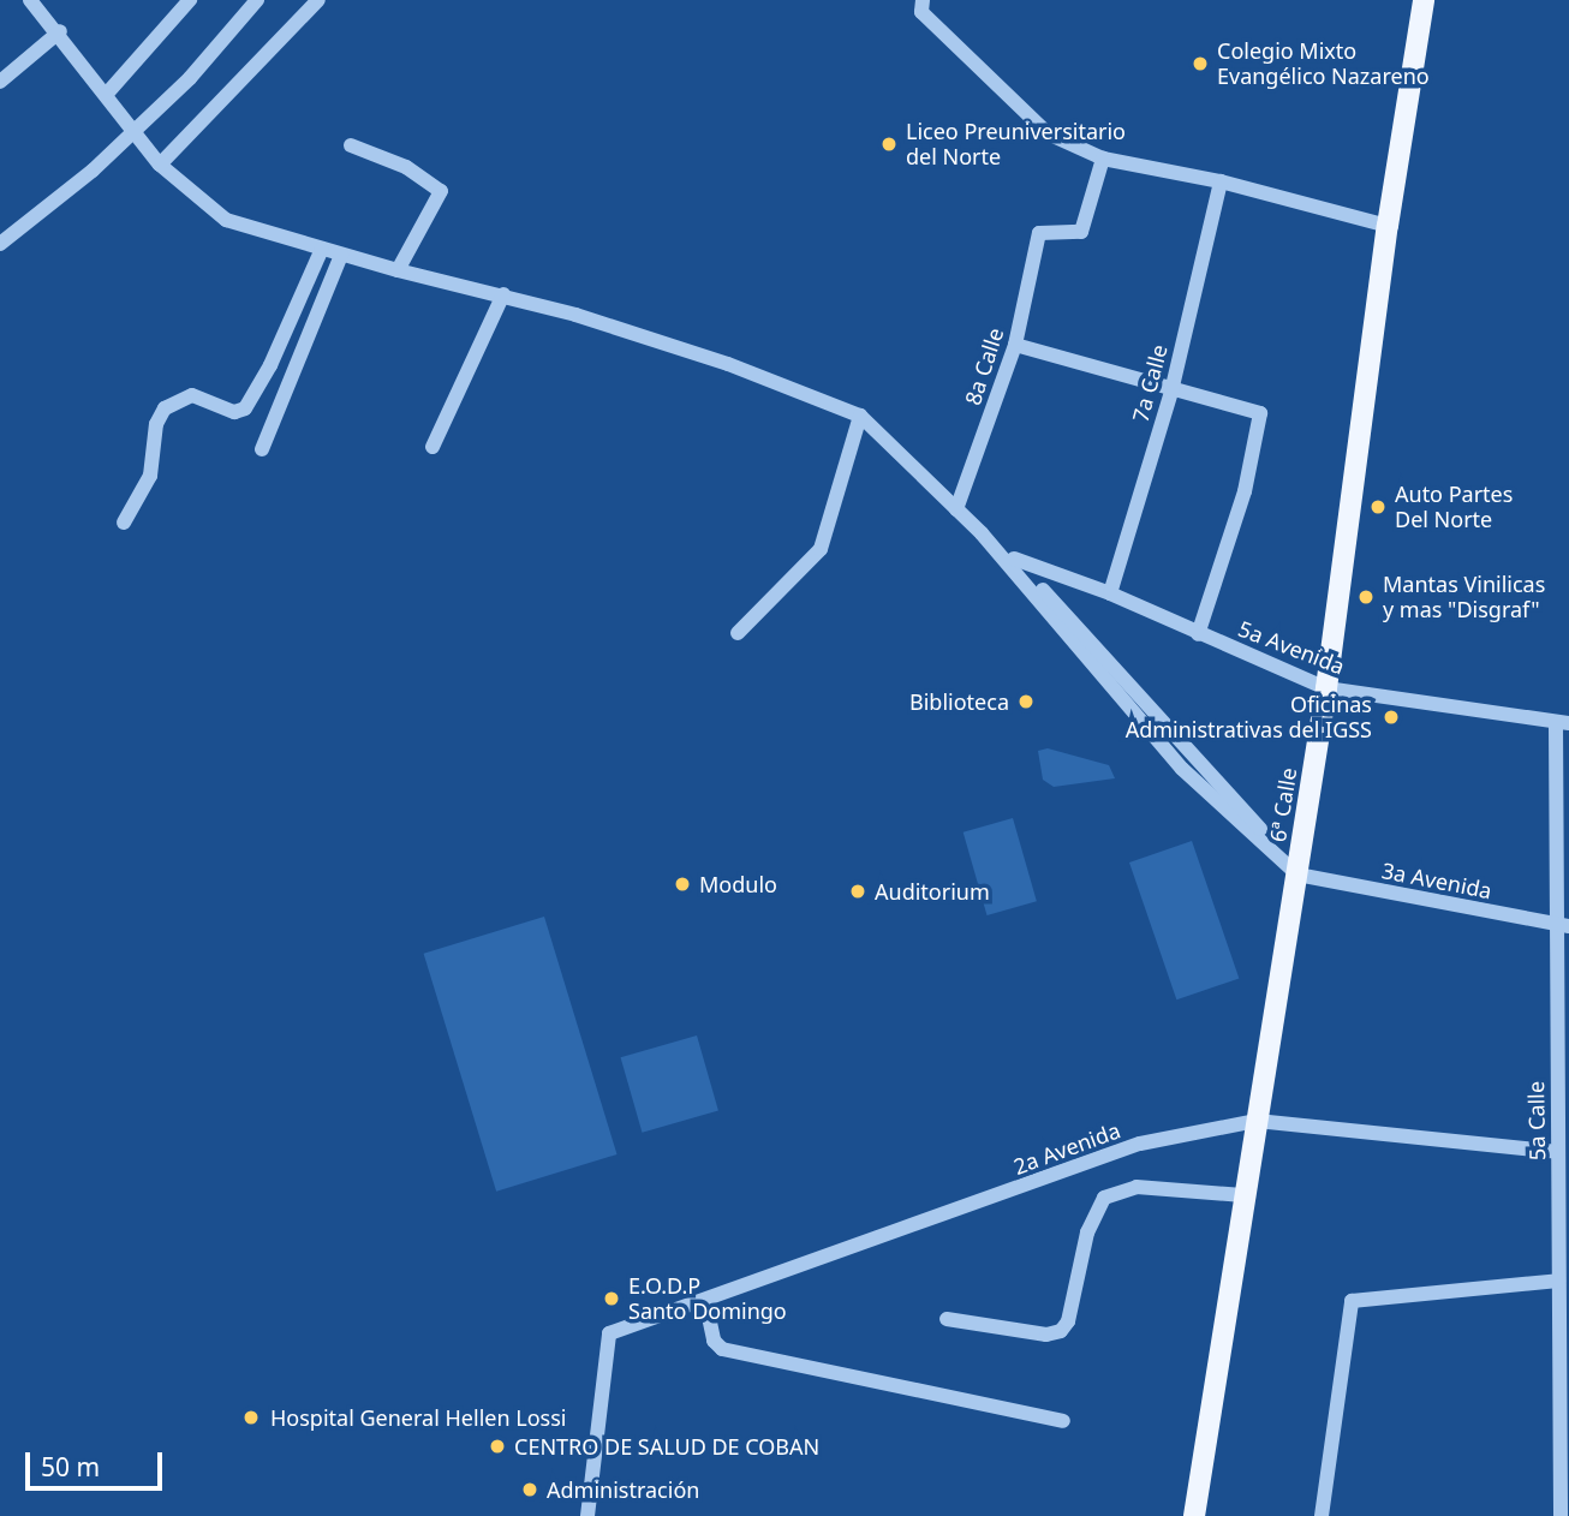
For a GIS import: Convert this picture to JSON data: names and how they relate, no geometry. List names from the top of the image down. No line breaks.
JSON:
{"streets":{"main road":["6ª Calle"],"street":["8a Calle","7a Calle","5a Avenida","3a Avenida","5a Calle","2a Avenida"]},"crossings":[["7a Calle","5a Avenida"],["5a Avenida","6ª Calle"],["5a Avenida","5a Calle"],["6ª Calle","3a Avenida"],["6ª Calle","2a Avenida"],["3a Avenida","5a Calle"],["5a Calle","2a Avenida"]],"places":["Colegio Mixto Evangélico Nazareno","Liceo Preuniversitario del Norte","Auto Partes Del Norte","Mantas Vinilicas y mas \"Disgraf\"","Biblioteca","Oficinas Administrativas del IGSS","Modulo","Auditorium","E.O.D.P Santo Domingo","Hospital General Hellen Lossi","CENTRO DE SALUD DE COBAN","Administración"],"scale_bar":"50 m"}
